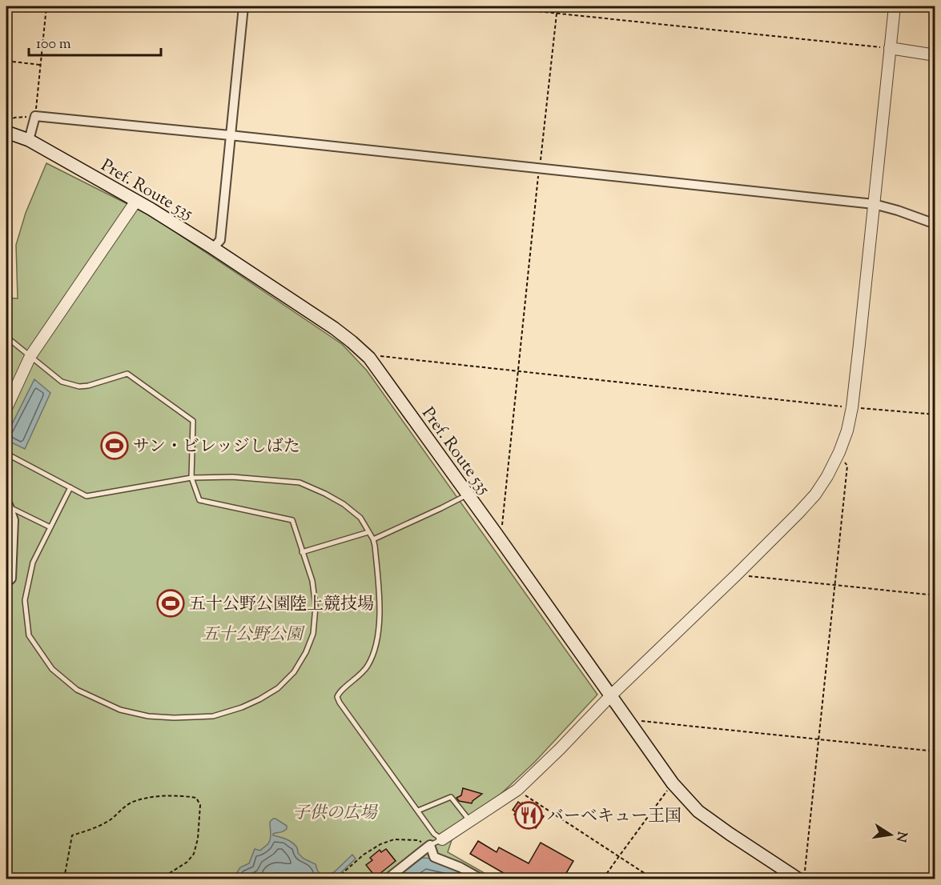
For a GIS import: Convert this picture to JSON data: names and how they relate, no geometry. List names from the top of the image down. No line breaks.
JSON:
{"streets":{"main road":["Pref. Route 535"]},"parks":["五十公野公園","子供の広場"],"places":{"sports":["サン・ビレッジしばた","五十公野公園陸上競技場"],"restaurant":["バーベキュー王国"]},"scale_bar":"100 m","north":"right"}
